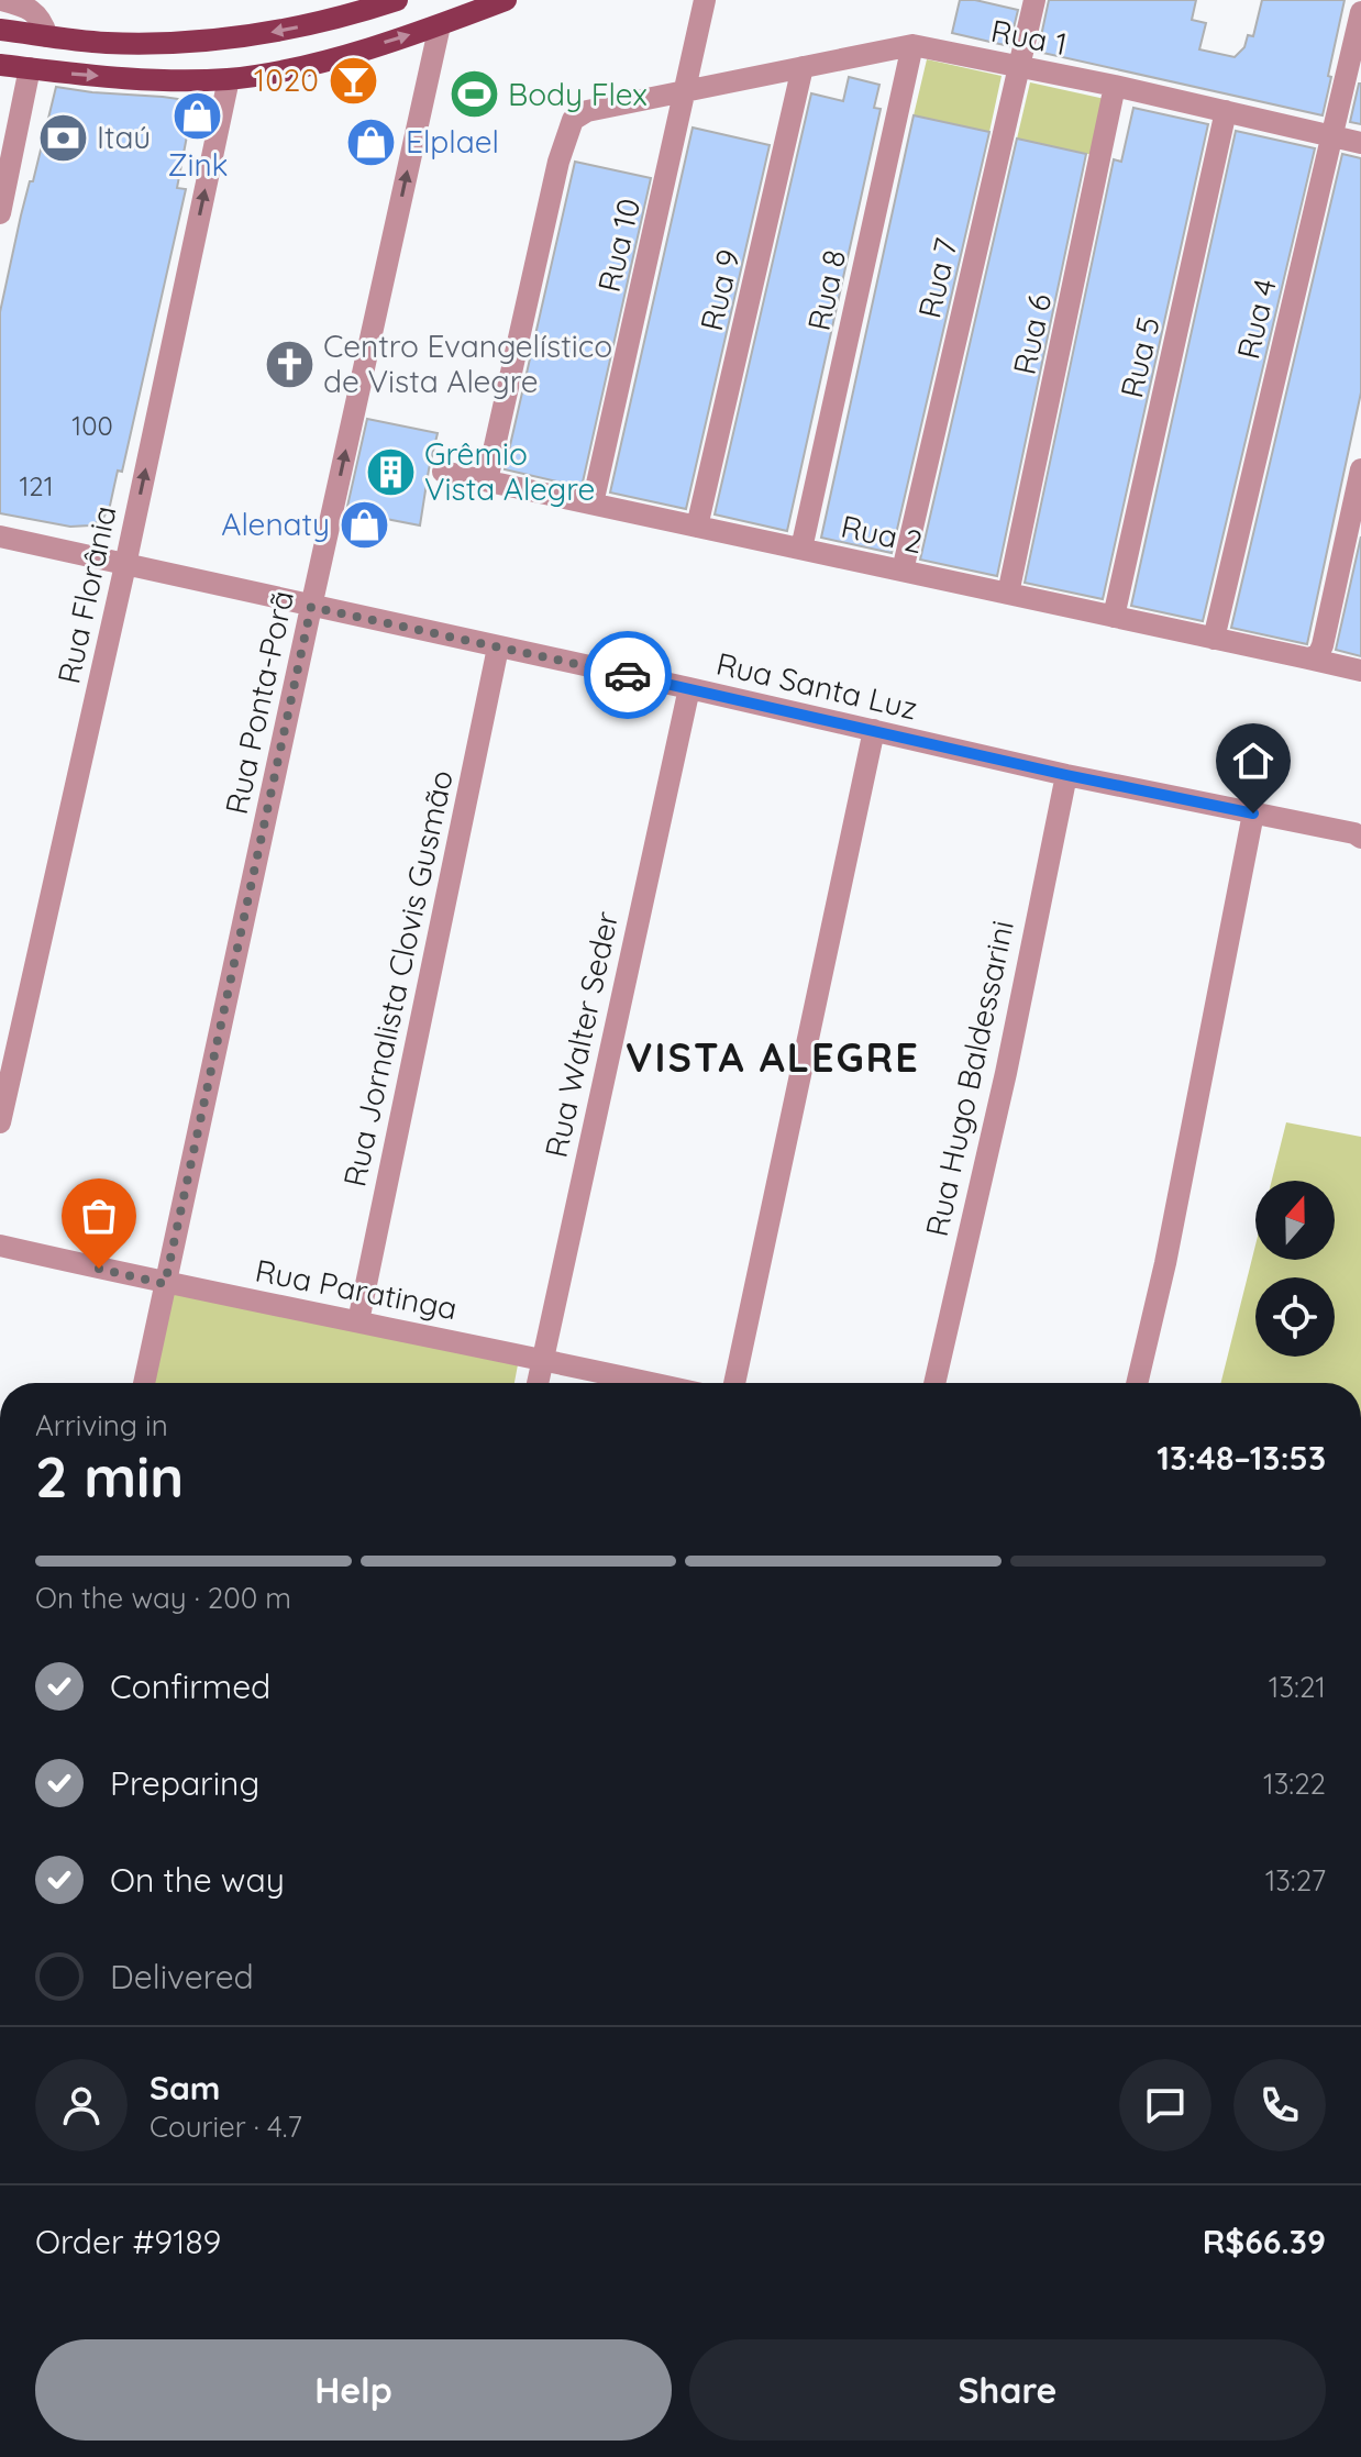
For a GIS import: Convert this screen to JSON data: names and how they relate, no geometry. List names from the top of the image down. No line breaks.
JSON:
{"streets":{"street":["Rua 1","Rua 10","Rua 7","Rua 9","Rua 8","Rua 4","Rua 6","Rua 5","Rua 2","Rua Florânia","Rua Santa Luz","Rua Ponta-Porã","Rua Jornalista Clovis Gusmão","Rua Walter Seder","Rua Hugo Baldessarini","Rua Paratinga"]},"crossings":[["Rua 1","Rua 10"],["Rua 1","Rua 7"],["Rua 1","Rua 9"],["Rua 1","Rua 8"],["Rua 1","Rua 4"],["Rua 1","Rua 6"],["Rua 1","Rua 5"],["Rua 1","Rua 2"],["Rua 10","Rua 2"],["Rua 7","Rua 2"],["Rua 9","Rua 2"],["Rua 8","Rua 2"],["Rua 4","Rua 2"],["Rua 6","Rua 2"],["Rua 5","Rua 2"],["Rua Florânia","Rua Santa Luz"],["Rua Santa Luz","Rua Ponta-Porã"],["Rua Santa Luz","Rua Jornalista Clovis Gusmão"],["Rua Santa Luz","Rua Walter Seder"],["Rua Santa Luz","Rua Hugo Baldessarini"],["Rua Ponta-Porã","Rua Paratinga"],["Rua Jornalista Clovis Gusmão","Rua Paratinga"],["Rua Walter Seder","Rua Paratinga"]],"one_way":["Rua Florânia","Rua Ponta-Porã"],"districts":["VISTA ALEGRE"],"places":{"bar":["1020"],"sports":["Body Flex"],"shop":["Zink","Elplael","Alenaty"],"bank":["Itaú"],"church":["Centro Evangelístico de Vista Alegre"],"building":["Grêmio Vista Alegre"]},"house_numbers":["100","121"],"north":"top","page":{"heading":["2 min","Arriving in","13:48–13:53"],"panel":["Sam","Courier · 4.7","Order #9189","R$66.39"],"bar":"On the way · 200 m","list":[["Confirmed","13:21"],["Preparing","13:22"],["On the way","13:27"],"Delivered"],"buttons":["Help","Share"]}}
